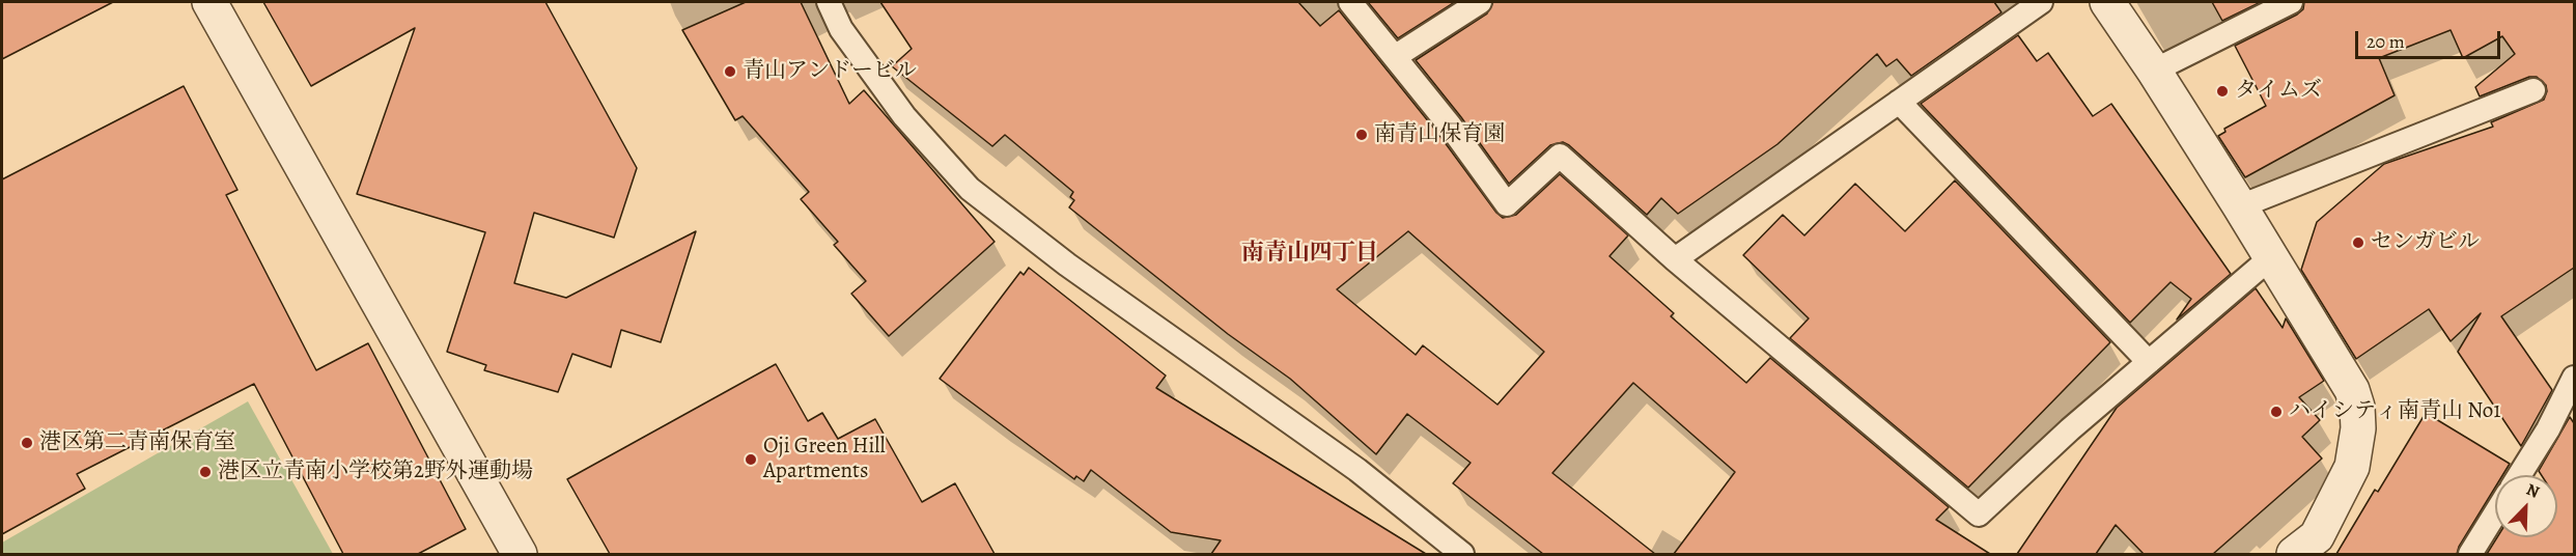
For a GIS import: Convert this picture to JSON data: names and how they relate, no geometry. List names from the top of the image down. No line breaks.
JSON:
{"districts":["南青山四丁目"],"places":["青山アンドービル","タイムズ","南青山保育園","センガビル","ハイシティ南青山 No1","港区第二青南保育室","Oji Green Hill Apartments","港区立青南小学校第2野外運動場"],"scale_bar":"20 m","north":"top right"}
